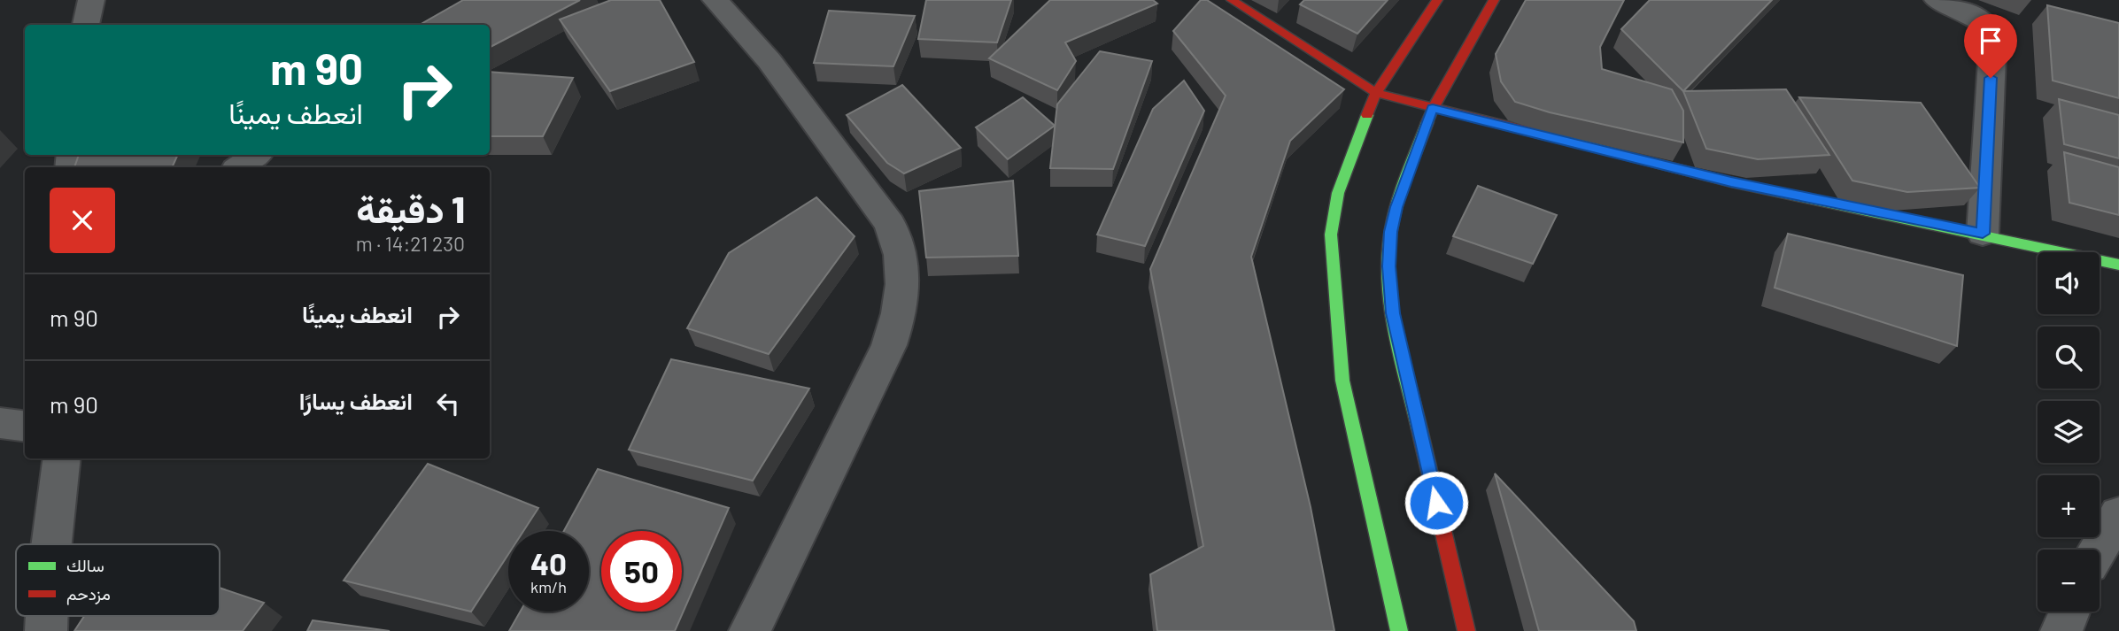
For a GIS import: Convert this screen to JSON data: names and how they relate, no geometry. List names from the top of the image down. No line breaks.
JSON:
{"legend":["سالك","مزدحم"],"page":{"turn":["90 m","انعطف يمينًا"],"heading":["1 دقيقة","230 m · 14:21"],"map_buttons":["+","−"],"list":[{"name":"انعطف يمينًا","value":"90 m"},{"name":"انعطف يسارًا","value":"90 m"}],"speed":"40 km/h","limit":"50"}}
